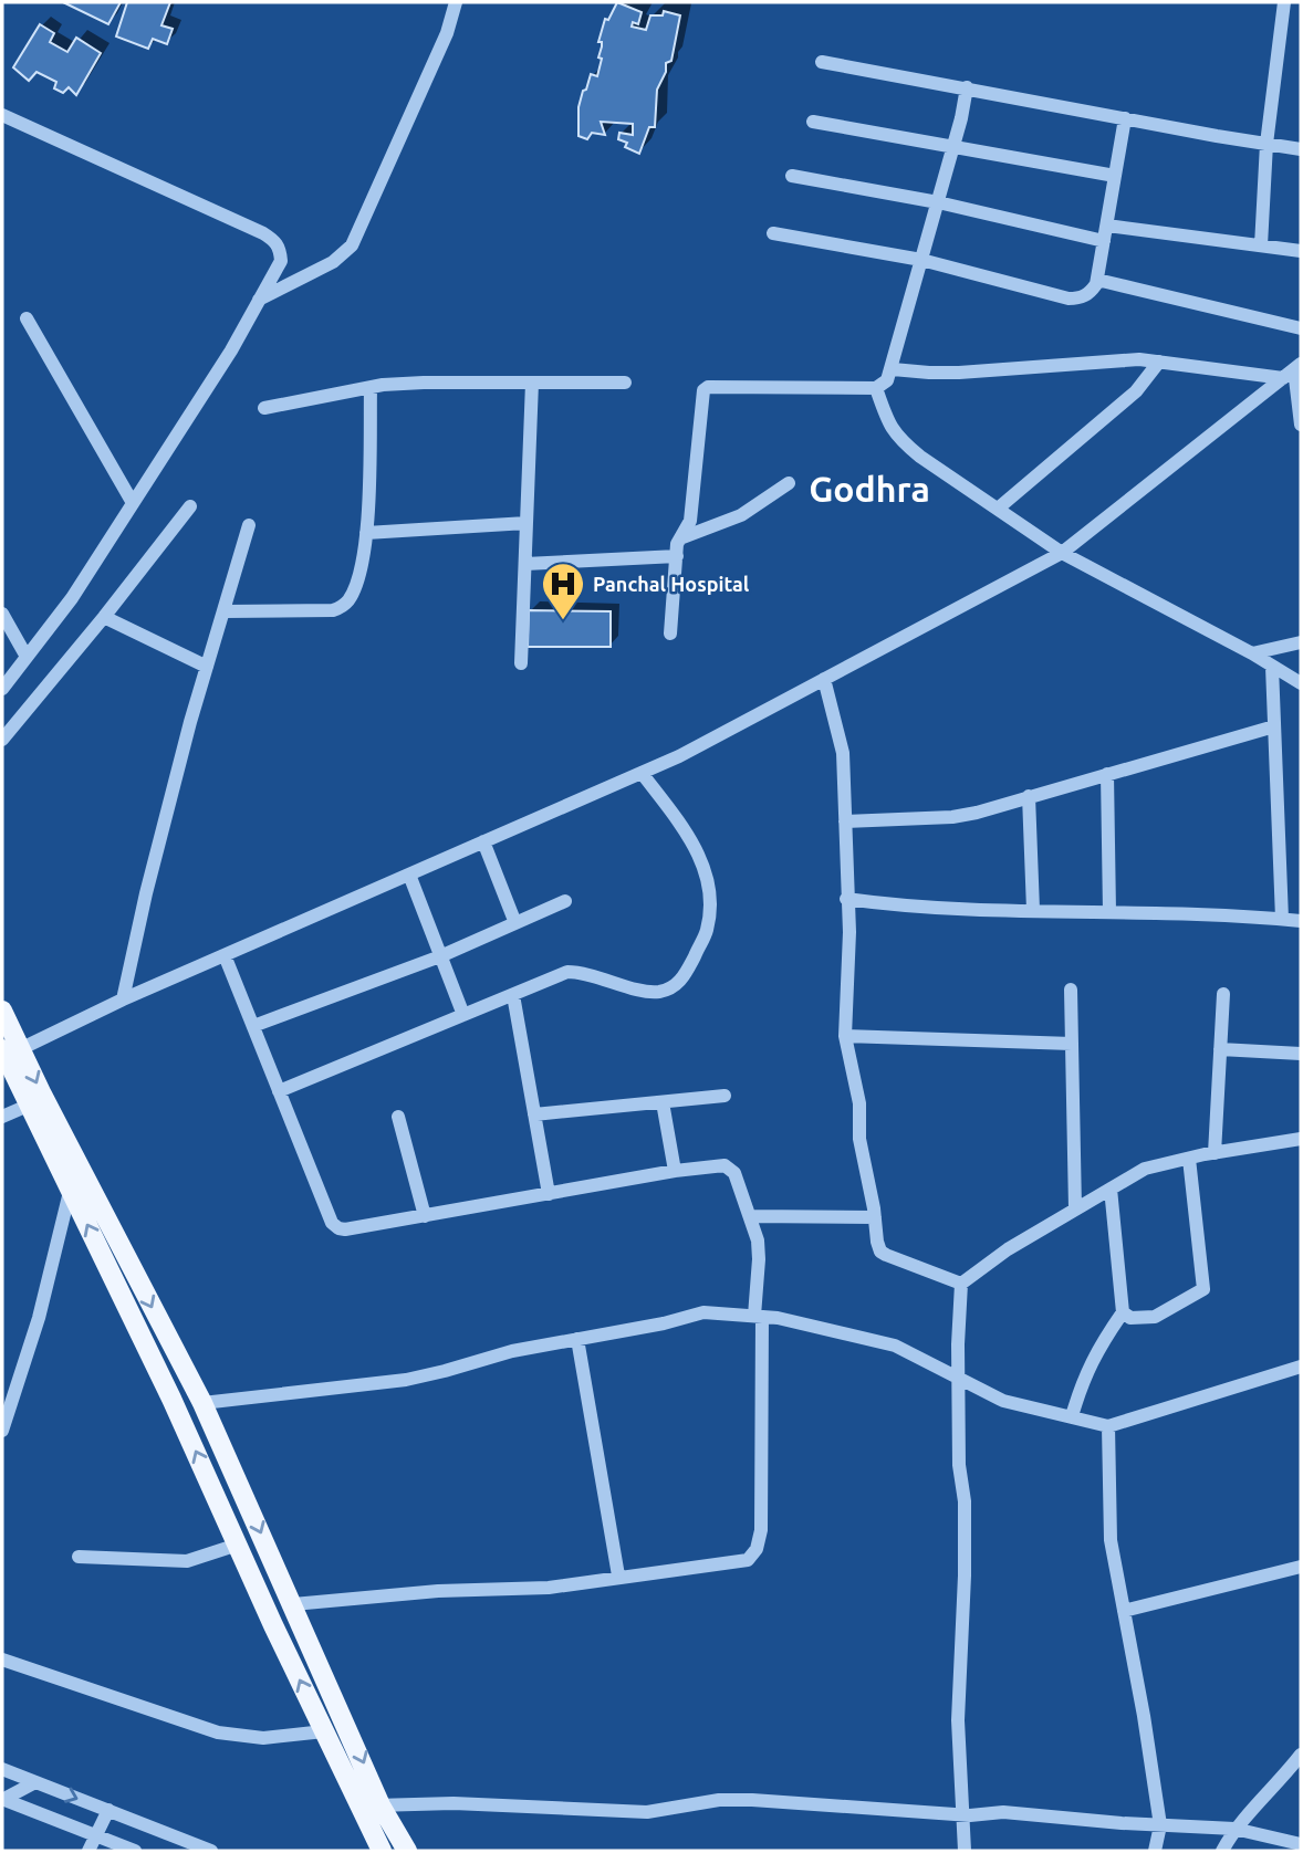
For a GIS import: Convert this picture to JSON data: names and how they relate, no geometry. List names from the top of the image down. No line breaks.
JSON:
{"districts":["Godhra"],"places":{"hospital":["Panchal Hospital"]}}
